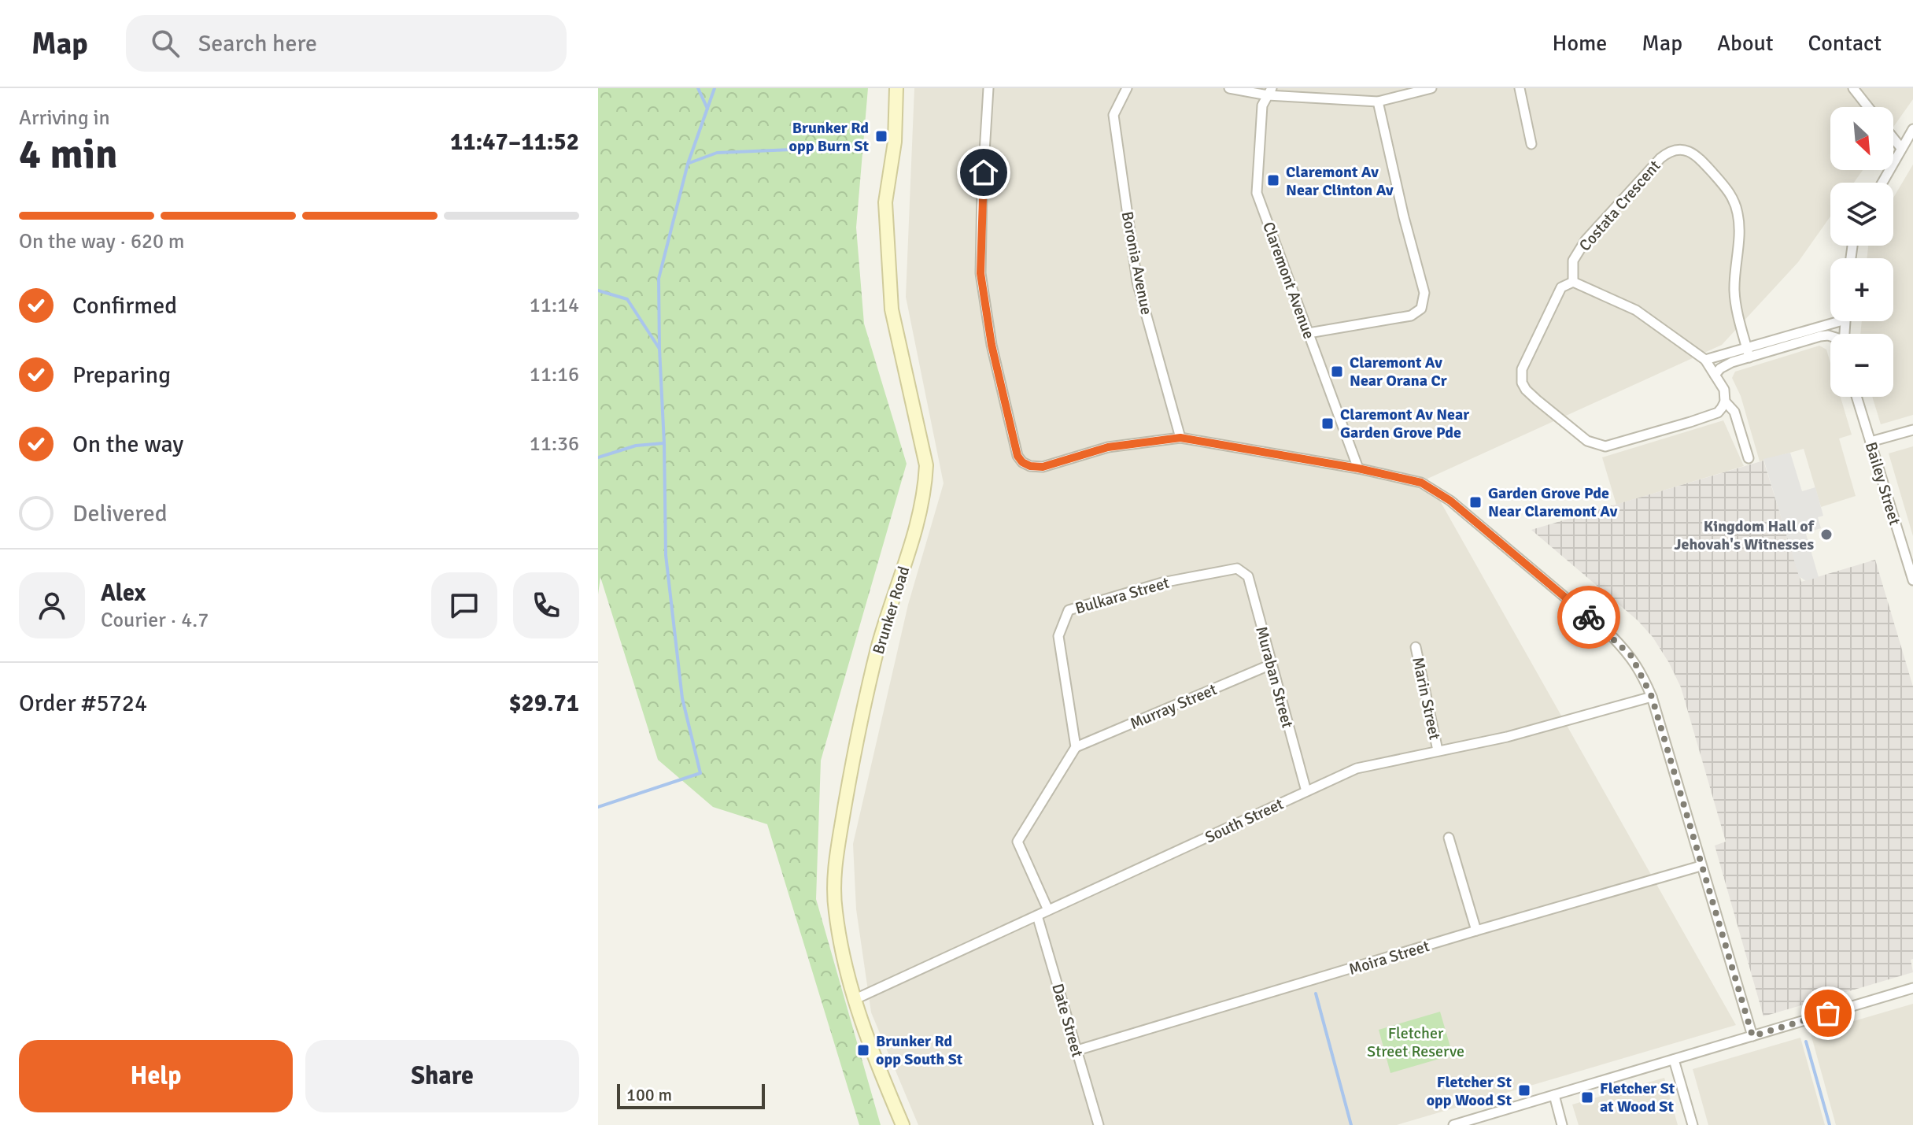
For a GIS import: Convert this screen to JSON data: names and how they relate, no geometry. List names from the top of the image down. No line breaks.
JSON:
{"streets":{"main road":["Brunker Road"],"street":["Costata Crescent","Boronia Avenue","Claremont Avenue","Bailey Street","Bulkara Street","Muraban Street","Marin Street","Murray Street","South Street","Moira Street","Date Street"]},"crossings":[["Bulkara Street","Muraban Street"],["Bulkara Street","Murray Street"],["Brunker Road","South Street"],["Muraban Street","Murray Street"],["Muraban Street","South Street"],["Marin Street","South Street"],["South Street","Date Street"],["Moira Street","Date Street"]],"parks":["Fletcher Street Reserve"],"places":{"transit":["Brunker Rd opp Burn St","Claremont Av Near Clinton Av","Claremont Av Near Orana Cr","Claremont Av Near Garden Grove Pde","Garden Grove Pde Near Claremont Av","Brunker Rd opp South St","Fletcher St opp Wood St","Fletcher St at Wood St"],"other":["Kingdom Hall of Jehovah's Witnesses"]},"scale_bar":"100 m","north":"bottom right","page":{"header":"Map","search":"Search here","nav":["Home","Map","About","Contact"],"heading":["4 min","Arriving in","11:47–11:52"],"panel":["Alex","Courier · 4.7","Order #5724","$29.71"],"map_buttons":["+","−"],"bar":"On the way · 620 m","list":[["Confirmed","11:14"],["Preparing","11:16"],["On the way","11:36"],"Delivered"],"buttons":["Help","Share"],"scale":"100 m"}}
